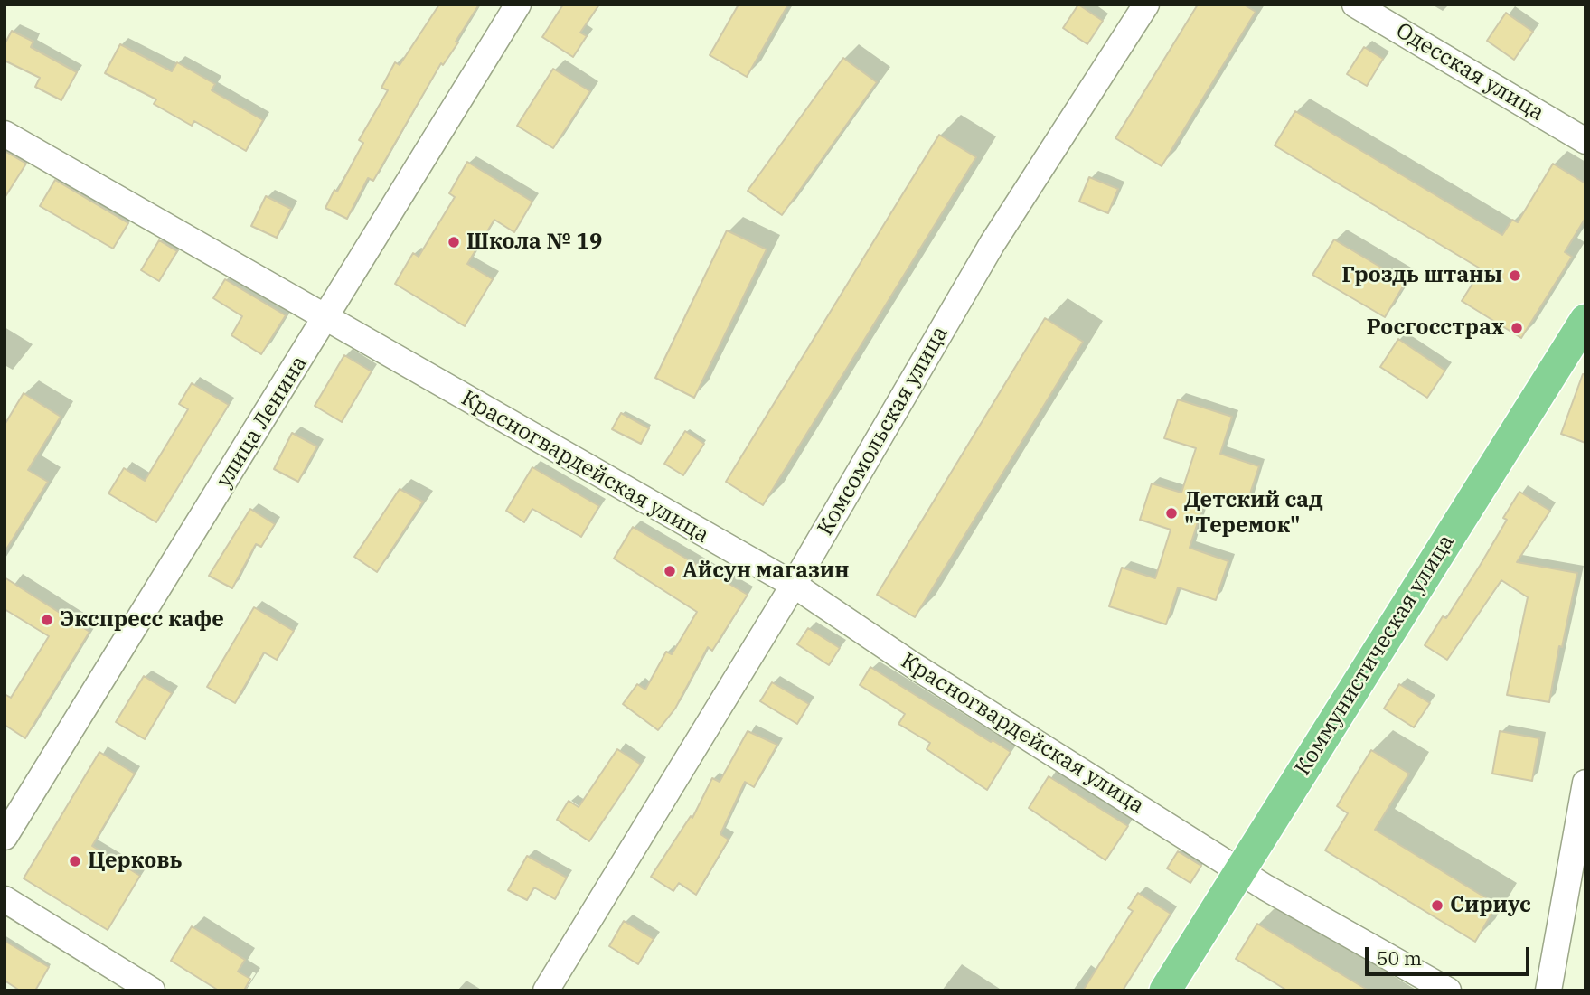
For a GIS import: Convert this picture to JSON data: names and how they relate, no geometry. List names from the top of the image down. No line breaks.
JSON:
{"streets":{"main road":["Коммунистическая улица"],"street":["Одесская улица","улица Ленина","Комсомольская улица","Красногвардейская улица"]},"crossings":[["улица Ленина","Красногвардейская улица"],["Комсомольская улица","Красногвардейская улица"],["Красногвардейская улица","Коммунистическая улица"]],"places":["Школа № 19","Гроздь штаны","Росгосстрах","Детский сад \"Теремок\"","Айсун магазин","Экспресс кафе","Церковь","Сириус"],"scale_bar":"50 m"}
